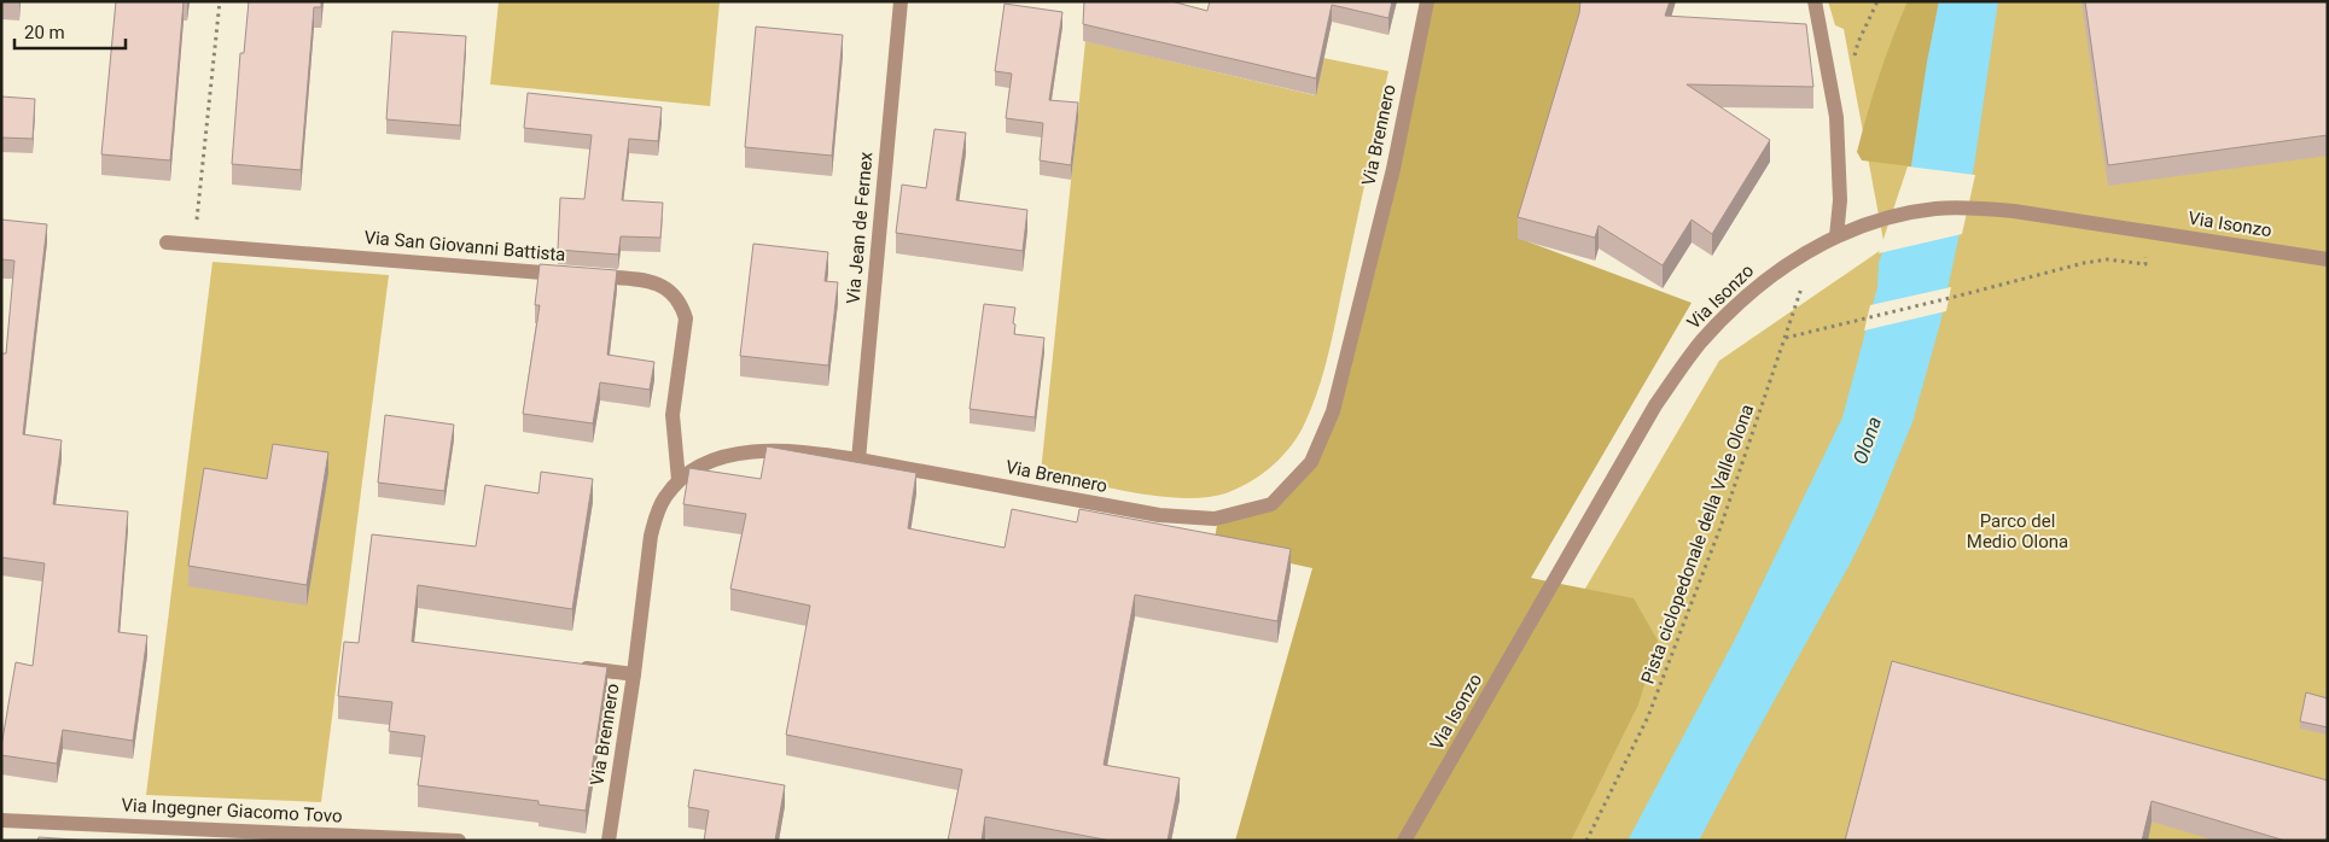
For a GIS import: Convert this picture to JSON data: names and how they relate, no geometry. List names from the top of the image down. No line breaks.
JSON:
{"streets":{"street":["Via Brennero","Via Isonzo","Via Jean de Fernex","Via San Giovanni Battista","Via Ingegner Giacomo Tovo"],"path":["Pista ciclopedonale della Valle Olona"]},"crossings":[["Via Brennero","Via Jean de Fernex"],["Via Brennero","Via San Giovanni Battista"],["Via Isonzo","Pista ciclopedonale della Valle Olona"]],"water":["Olona"],"parks":["Parco del Medio Olona"],"scale_bar":"20 m"}
